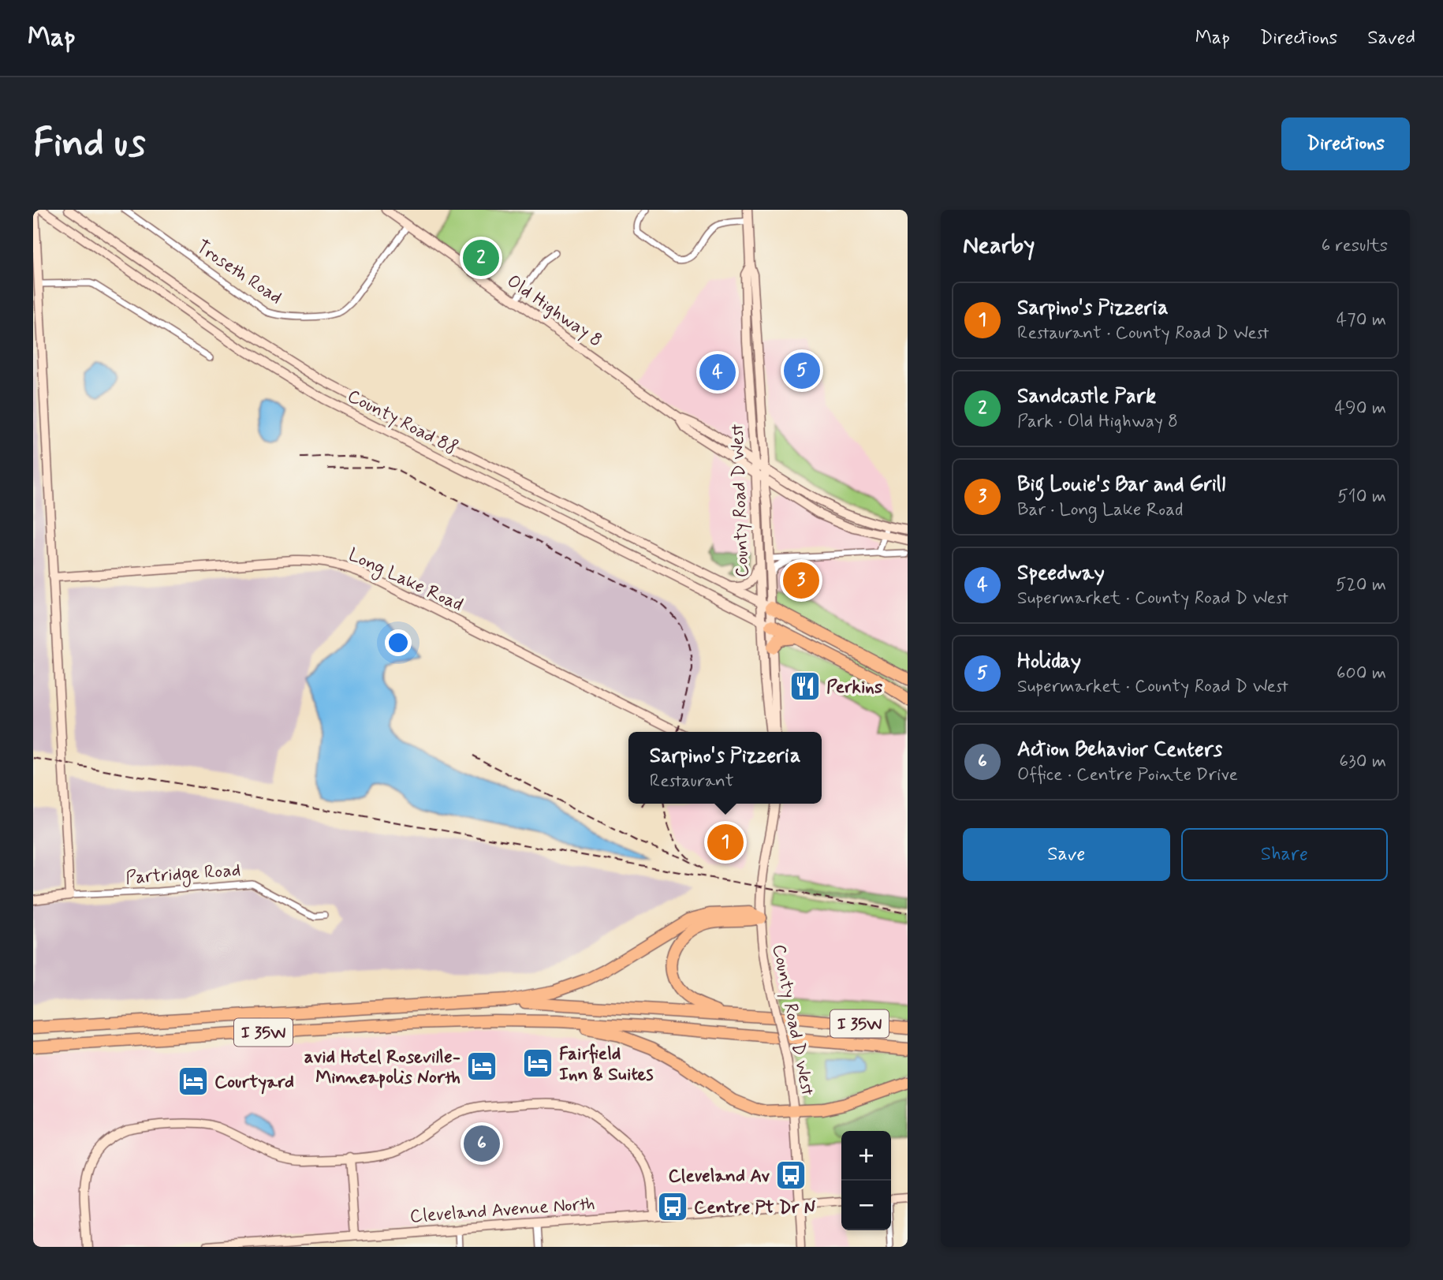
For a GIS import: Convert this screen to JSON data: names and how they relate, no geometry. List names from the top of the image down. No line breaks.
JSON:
{"streets":{"highway":["I 35W"],"street":["Troseth Road","Old Highway 8","County Road 88","County Road D West","Long Lake Road","Partridge Road","Cleveland Avenue North"]},"crossings":[["Troseth Road","Old Highway 8"],["Old Highway 8","County Road D West"],["County Road 88","County Road D West"],["County Road D West","Cleveland Avenue North"]],"places":{"restaurant":["Perkins"],"hotel":["Fairfield Inn & Suites","avid Hotel Roseville- Minneapolis North","Courtyard"],"bus stop":["Cleveland Av","Centre Pt Dr N"]},"page":{"header":"Map","nav":["Map","Directions","Saved"],"buttons":["Directions",["Save","Share"]],"title":"Find us","heading":["Nearby","6 results"],"pins":["2","5","4","3","1","6"],"list":[{"mark":"1","name":"Sarpino's Pizzeria","note":"Restaurant · County Road D West","value":"470 m"},{"mark":"2","name":"Sandcastle Park","note":"Park · Old Highway 8","value":"490 m"},{"mark":"3","name":"Big Louie's Bar and Grill","note":"Bar · Long Lake Road","value":"510 m"},{"mark":"4","name":"Speedway","note":"Supermarket · County Road D West","value":"520 m"},{"mark":"5","name":"Holiday","note":"Supermarket · County Road D West","value":"600 m"},{"mark":"6","name":"Action Behavior Centers","note":"Office · Centre Pointe Drive","value":"630 m"}],"popup":["Sarpino's Pizzeria","Restaurant"],"map_buttons":["+","−"]}}
